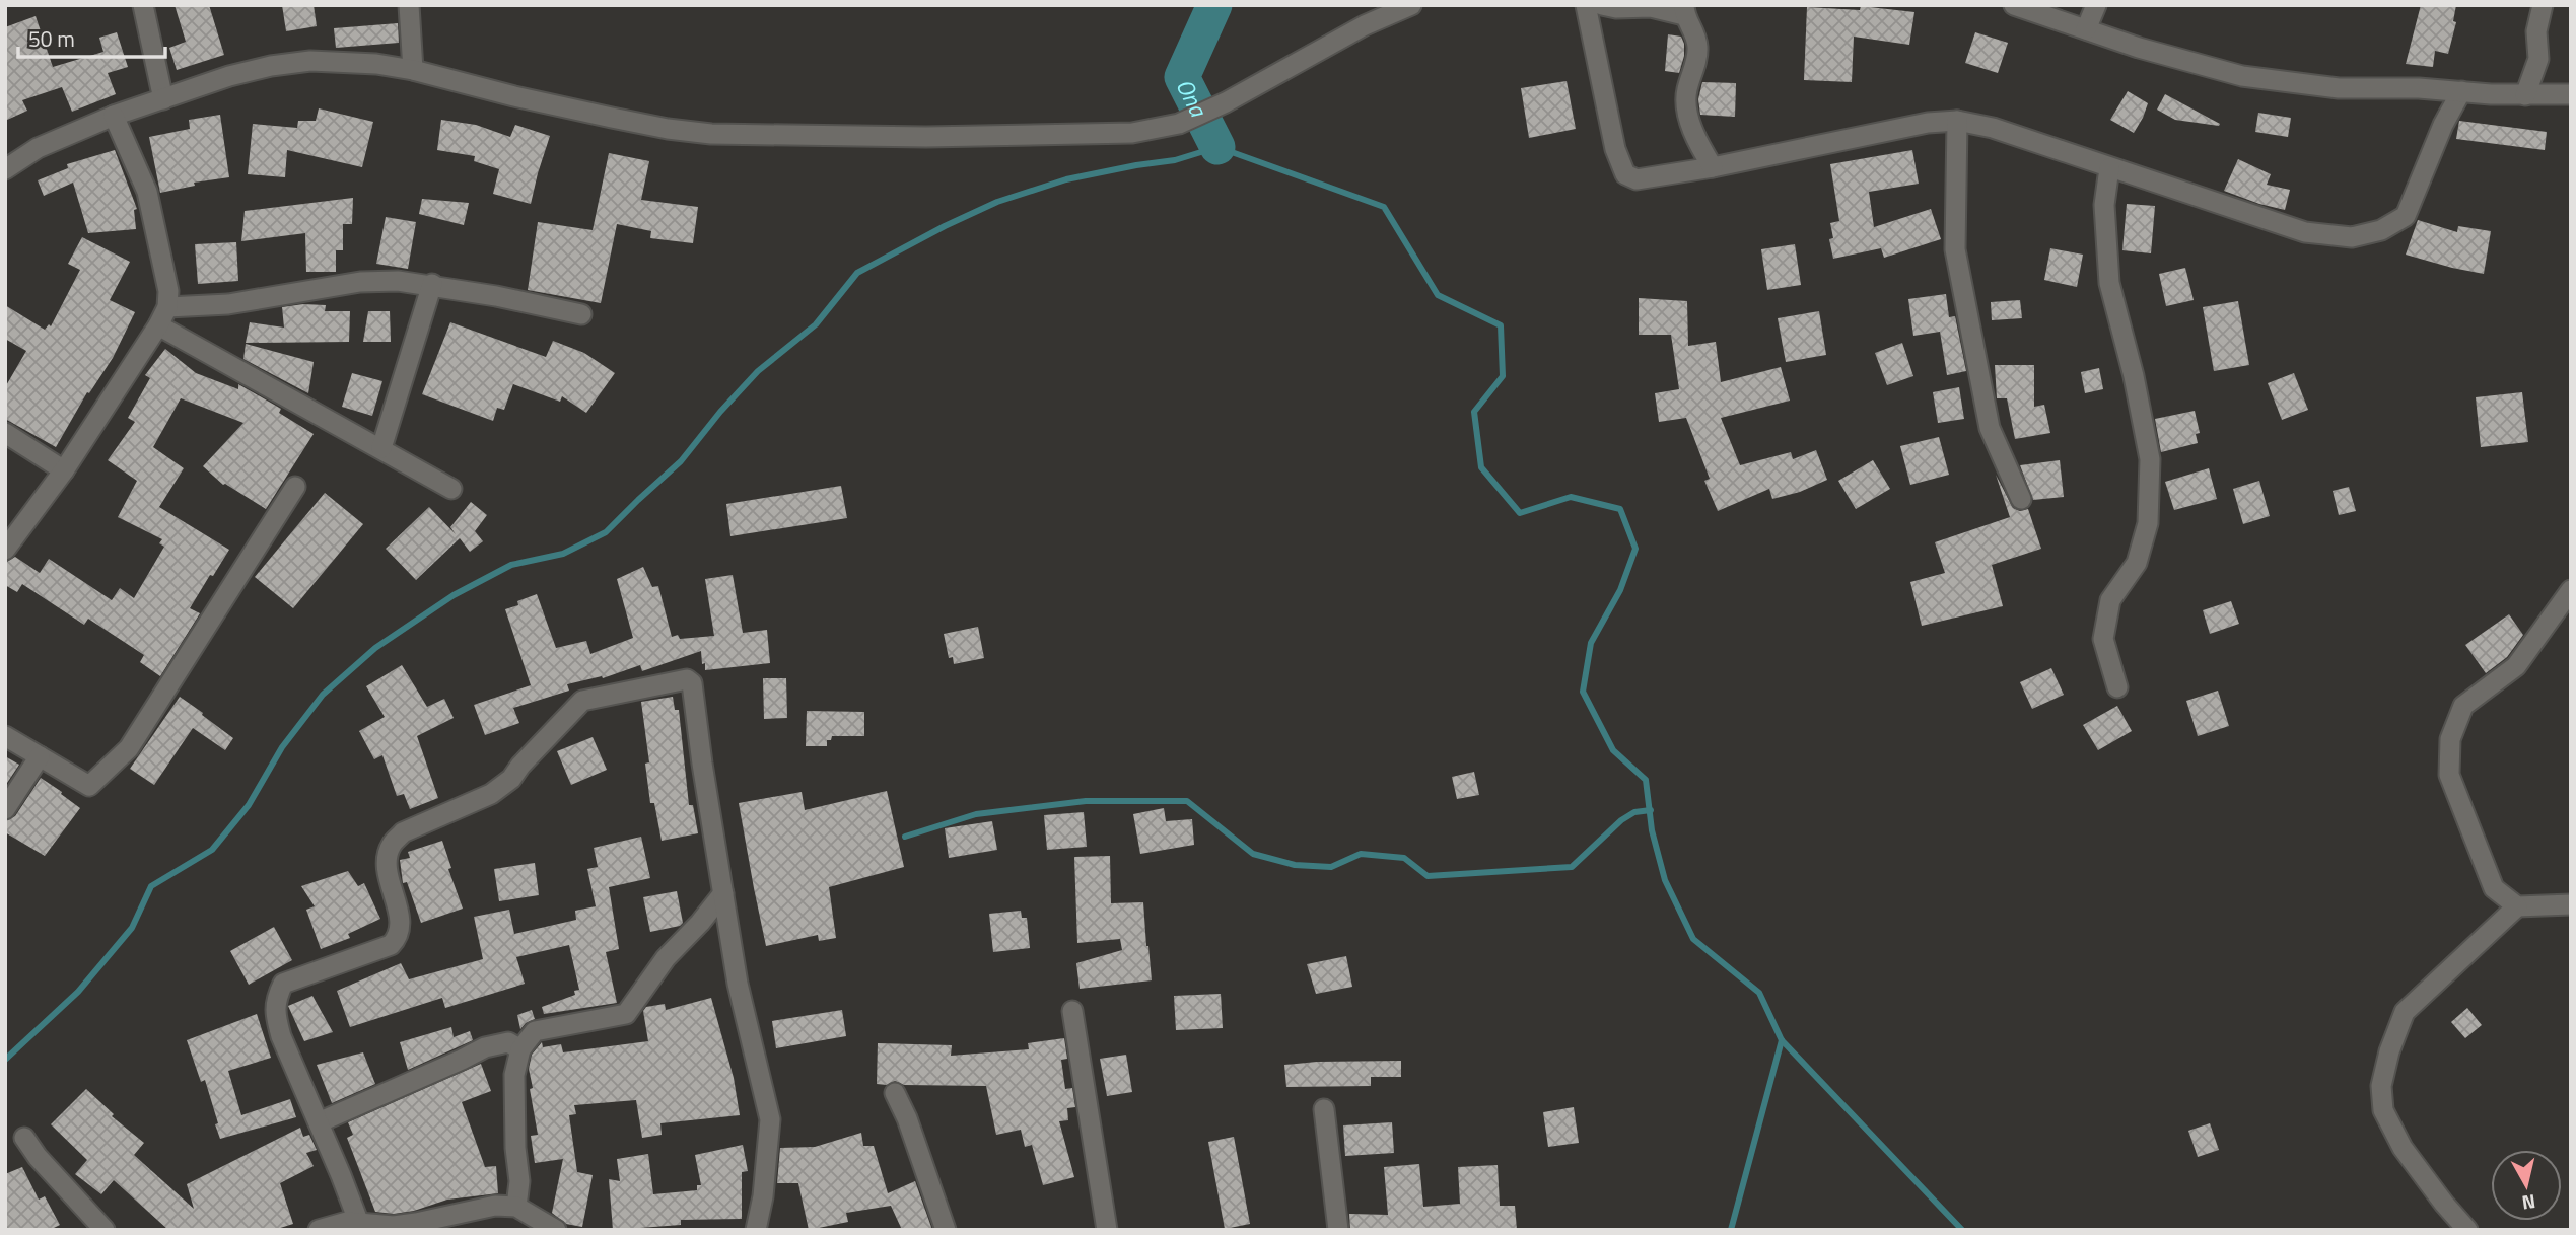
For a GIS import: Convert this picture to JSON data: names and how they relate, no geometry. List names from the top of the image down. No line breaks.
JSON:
{"water":["Ona"],"scale_bar":"50 m","north":"bottom"}
